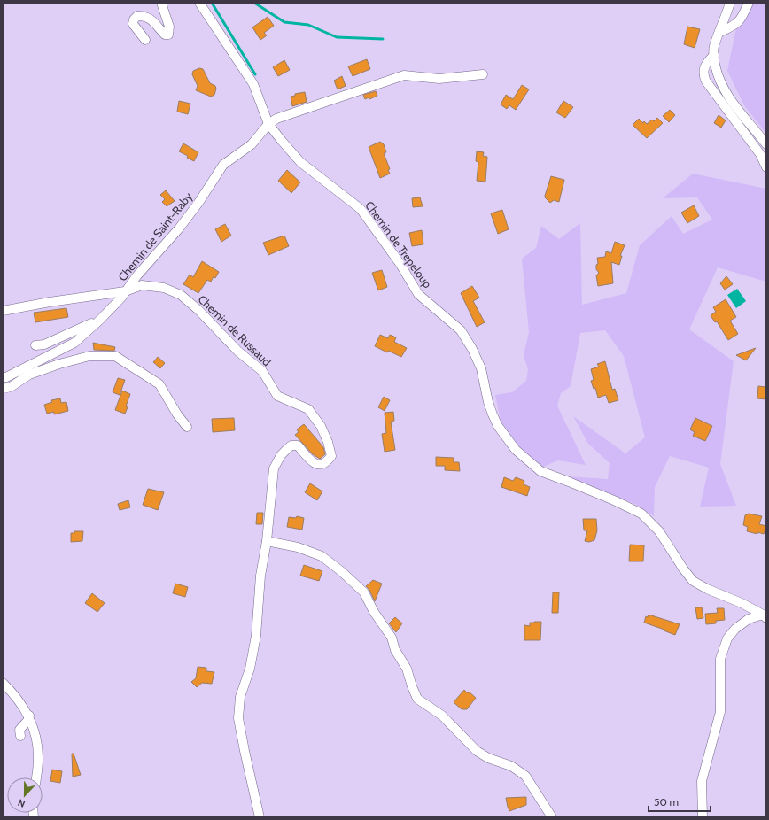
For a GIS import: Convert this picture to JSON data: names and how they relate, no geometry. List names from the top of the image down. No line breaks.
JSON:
{"streets":{"street":["Chemin de Saint-Raby","Chemin de Trepeloup","Chemin de Russaud"]},"crossings":[["Chemin de Saint-Raby","Chemin de Trepeloup"],["Chemin de Saint-Raby","Chemin de Russaud"]],"scale_bar":"50 m","north":"bottom"}
